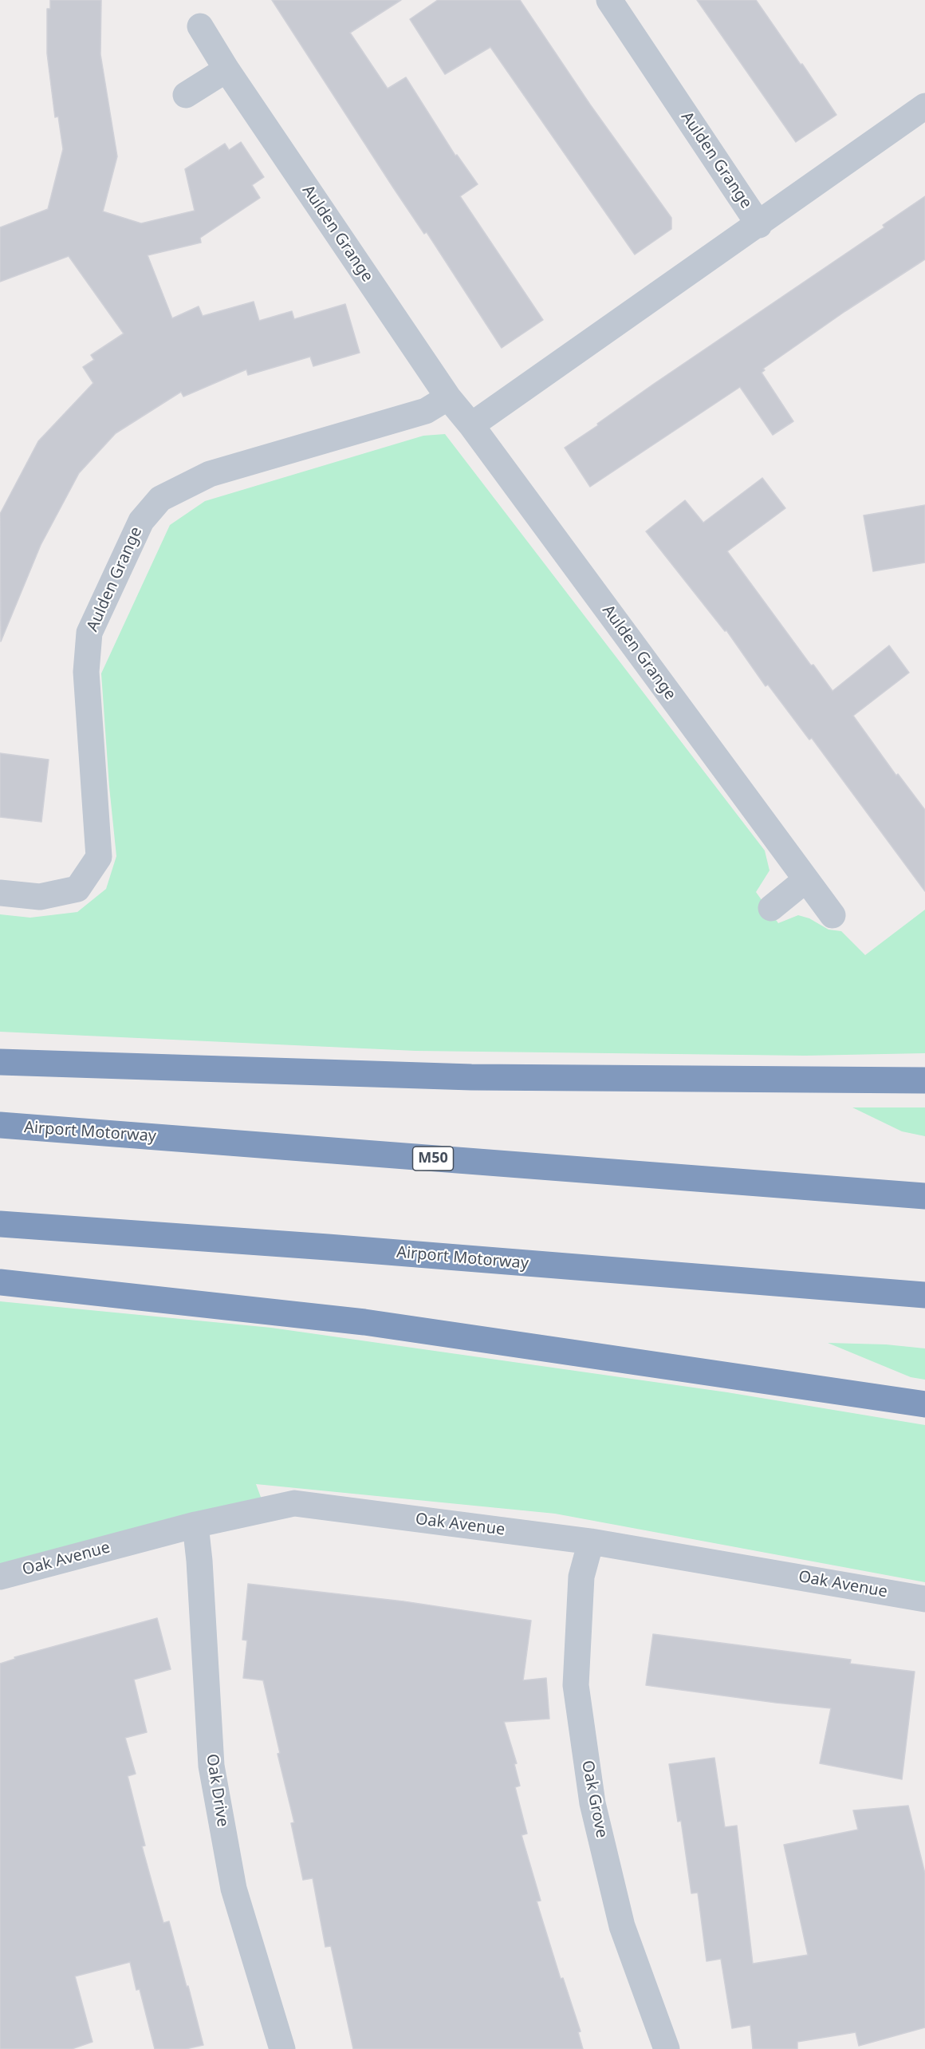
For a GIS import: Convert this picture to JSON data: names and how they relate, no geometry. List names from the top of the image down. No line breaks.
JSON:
{"streets":{"highway":["Airport Motorway","M50"],"street":["Aulden Grange","Oak Avenue","Oak Drive","Oak Grove"]},"crossings":[["Oak Avenue","Oak Drive"],["Oak Avenue","Oak Grove"]]}
